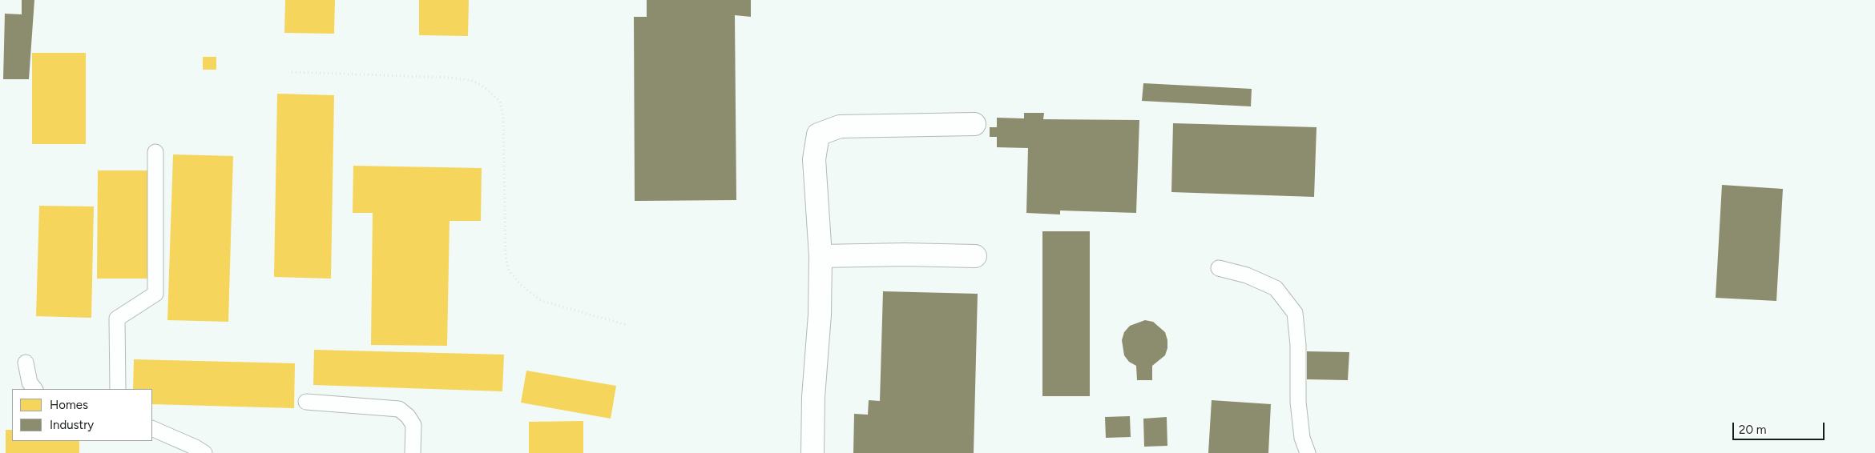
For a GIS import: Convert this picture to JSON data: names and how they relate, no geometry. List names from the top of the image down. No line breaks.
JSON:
{"legend":["Homes","Industry"],"scale_bar":"20 m"}
